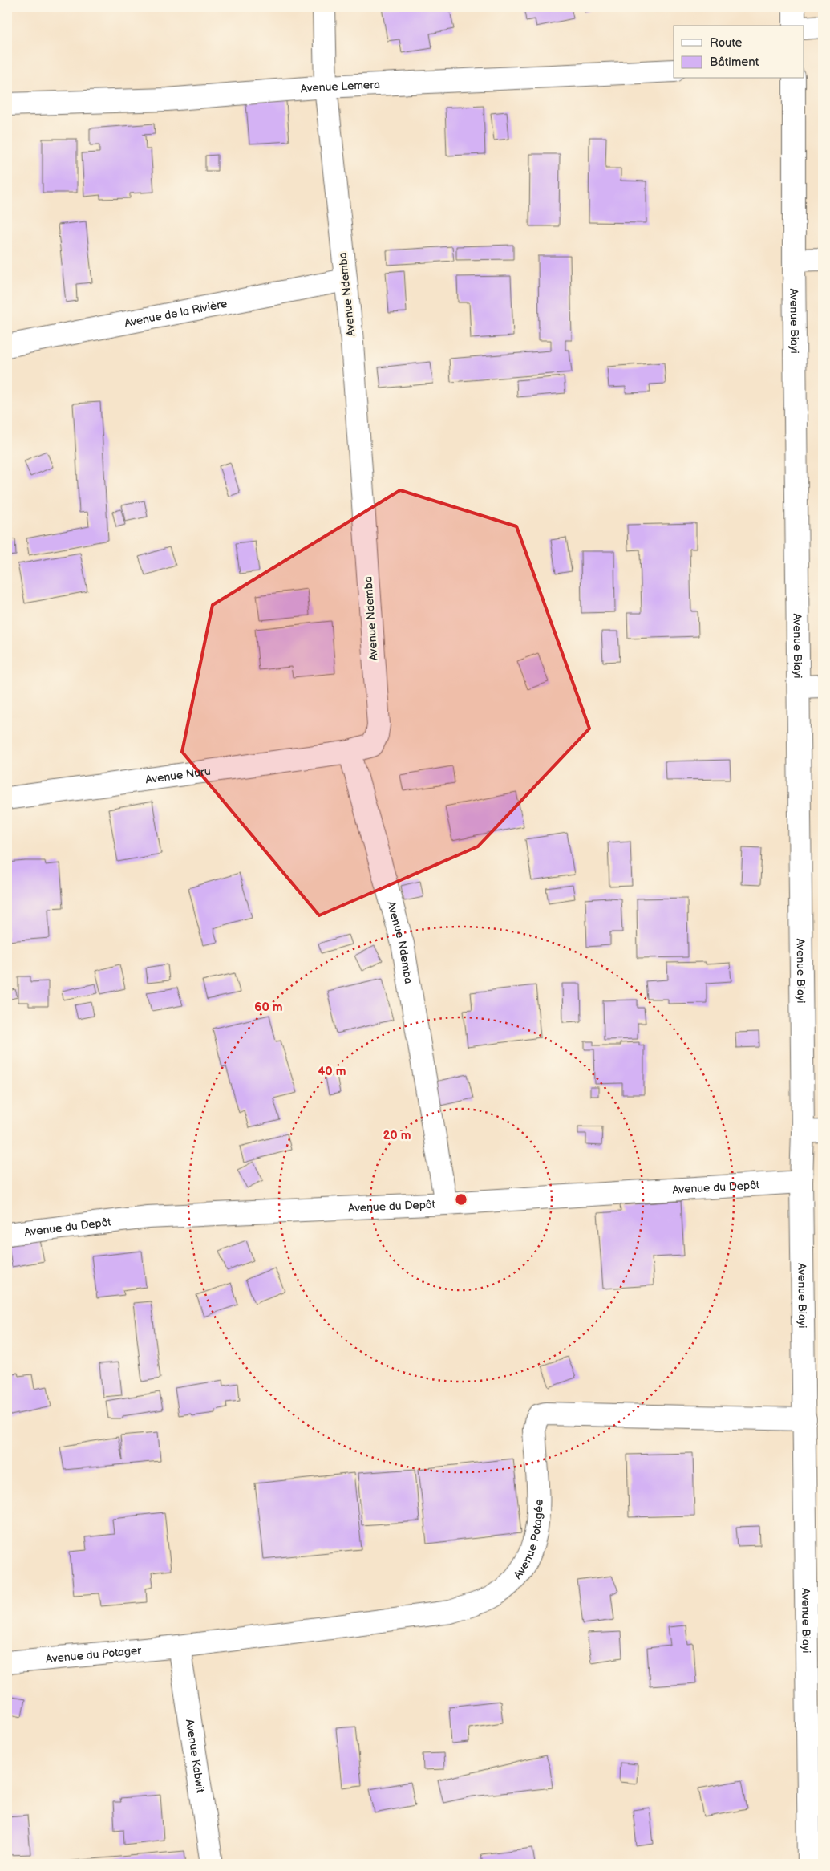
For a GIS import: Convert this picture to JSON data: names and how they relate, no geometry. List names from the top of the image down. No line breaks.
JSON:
{"streets":{"street":["Avenue Lemera","Avenue Ndemba","Avenue de la Rivière","Avenue Biayi","Avenue Nuru","Avenue du Depôt","Avenue Potagée","Avenue du Potager","Avenue Kabwit"]},"crossings":[["Avenue Lemera","Avenue Ndemba"],["Avenue Ndemba","Avenue de la Rivière"],["Avenue Ndemba","Avenue Nuru"],["Avenue Ndemba","Avenue du Depôt"],["Avenue Biayi","Avenue du Depôt"],["Avenue Biayi","Avenue Potagée"],["Avenue Potagée","Avenue du Potager"],["Avenue Potagée","Avenue Kabwit"],["Avenue du Potager","Avenue Kabwit"]],"legend":["Route","Bâtiment"],"rings":["60 m","40 m","20 m"]}
